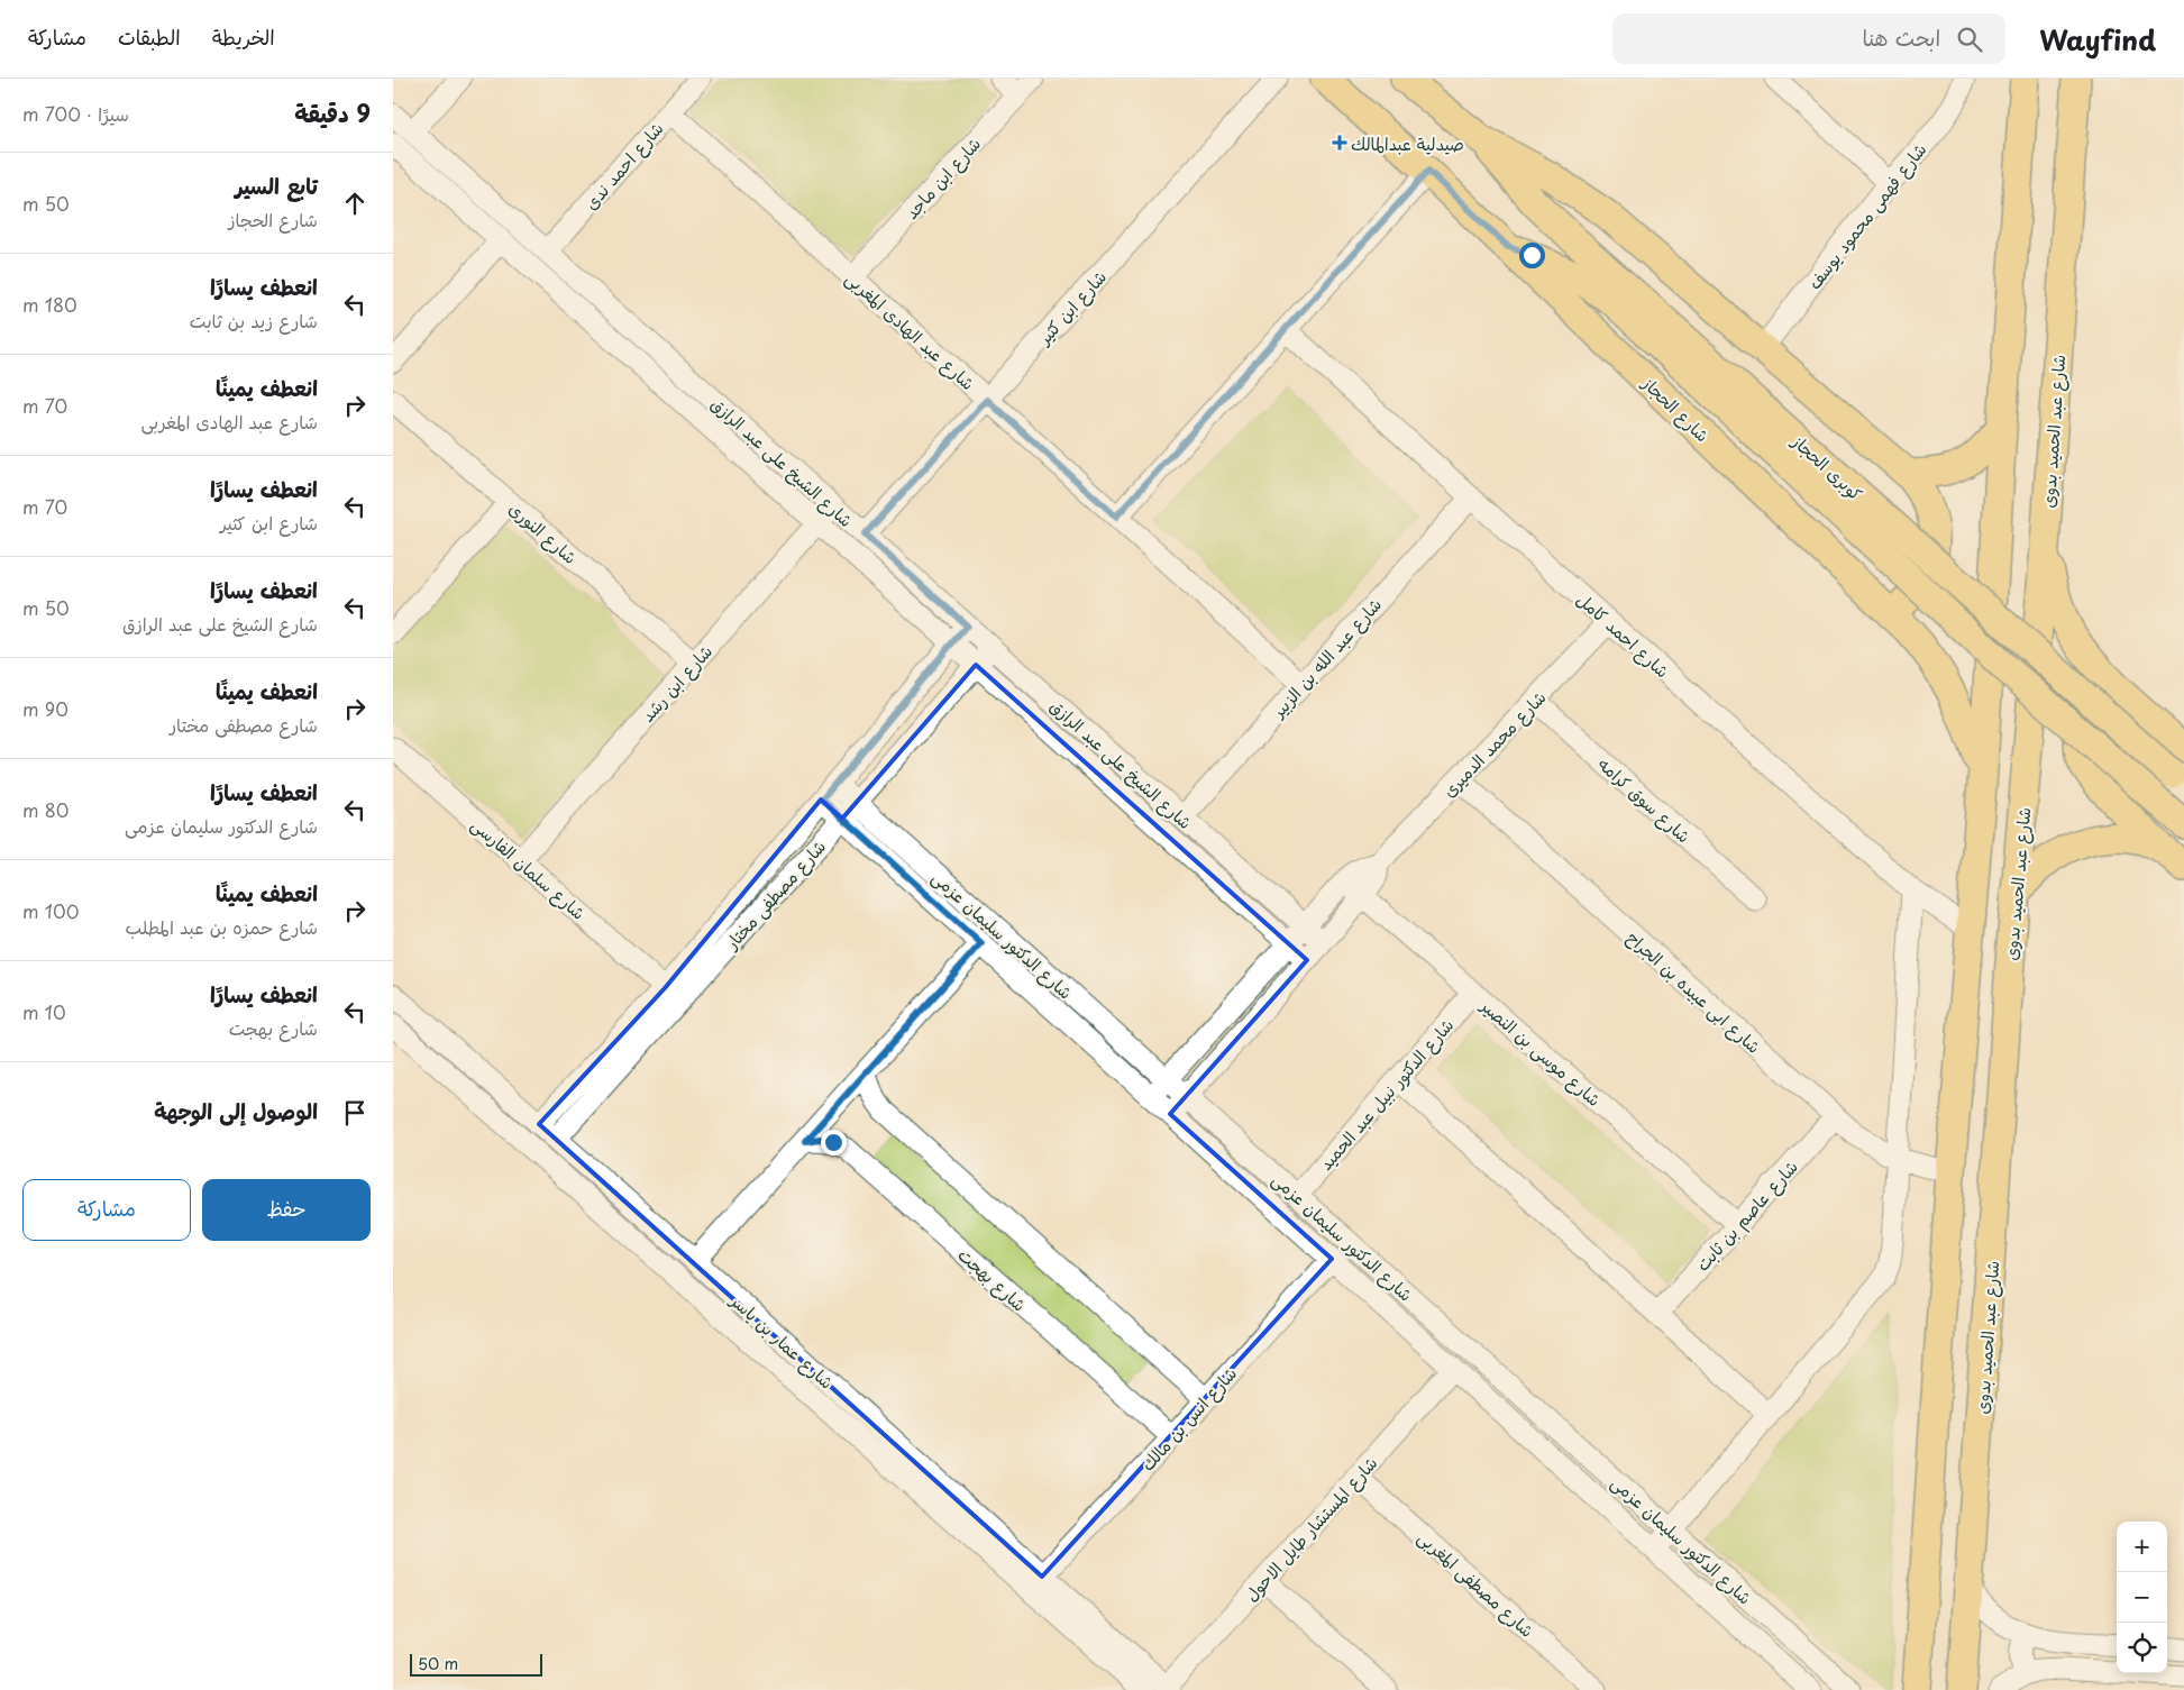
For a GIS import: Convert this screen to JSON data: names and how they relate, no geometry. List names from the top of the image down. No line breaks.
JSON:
{"streets":{"main road":["شارع الحجاز","شارع عبد الحميد بدوى","كوبرى الحجاز"],"street":["شارع احمد ندى","شارع ابن ماجد","شارع فهمى محمود يوسف","شارع ابن كثير","شارع عبد الهادى المغربى","شارع الشيخ على عبد الرازق","شارع النورى","شارع احمد كامل","شارع عبد الله بن الزبير","شارع ابن رشد","شارع محمد الدميرى","شارع سوق كرامه","شارع سلمان الفارسى","شارع مصطفى مختار","شارع الدكتور سليمان عزمى","شارع ابى عبيده بن الجراح","شارع موسى بن النصير","شارع الدكتور نبيل عبد الحميد","شارع عاصم بن ثابت","شارع بهجت","شارع عمار بن ياسر","شارع انس بن مالك","شارع المستشار طايل الاحول","شارع مصطفى المغربى"]},"crossings":[["شارع احمد ندى","شارع عبد الهادى المغربى"],["شارع احمد ندى","شارع الشيخ على عبد الرازق"],["شارع ابن ماجد","شارع عبد الهادى المغربى"],["شارع ابن كثير","شارع عبد الهادى المغربى"],["شارع ابن كثير","شارع الشيخ على عبد الرازق"],["شارع عبد الهادى المغربى","شارع عبد الله بن الزبير"],["شارع الحجاز","كوبرى الحجاز"],["شارع الشيخ على عبد الرازق","شارع عبد الله بن الزبير"],["شارع الشيخ على عبد الرازق","شارع ابن رشد"],["شارع الشيخ على عبد الرازق","شارع محمد الدميرى"],["شارع الشيخ على عبد الرازق","شارع مصطفى مختار"],["شارع النورى","شارع ابن رشد"],["شارع احمد كامل","شارع عبد الله بن الزبير"],["شارع احمد كامل","شارع محمد الدميرى"],["شارع ابن رشد","شارع سلمان الفارسى"],["شارع محمد الدميرى","شارع سوق كرامه"],["شارع محمد الدميرى","شارع الدكتور سليمان عزمى"],["شارع محمد الدميرى","شارع ابى عبيده بن الجراح"],["شارع محمد الدميرى","شارع موسى بن النصير"],["شارع سلمان الفارسى","شارع مصطفى مختار"],["شارع مصطفى مختار","شارع الدكتور سليمان عزمى"],["شارع مصطفى مختار","شارع عمار بن ياسر"],["شارع الدكتور سليمان عزمى","شارع الدكتور نبيل عبد الحميد"],["شارع الدكتور سليمان عزمى","شارع انس بن مالك"],["شارع الدكتور سليمان عزمى","شارع المستشار طايل الاحول"],["شارع ابى عبيده بن الجراح","شارع عاصم بن ثابت"],["شارع موسى بن النصير","شارع الدكتور نبيل عبد الحميد"],["شارع موسى بن النصير","شارع عاصم بن ثابت"],["شارع بهجت","شارع انس بن مالك"],["شارع عمار بن ياسر","شارع انس بن مالك"],["شارع عمار بن ياسر","شارع المستشار طايل الاحول"],["شارع المستشار طايل الاحول","شارع مصطفى المغربى"]],"places":{"health":["صيدلية عبدالمالك"]},"scale_bar":"50 m","page":{"header":"Wayfind","search":"ابحث هنا","nav":["الخريطة","الطبقات","مشاركة"],"heading":["9 دقيقة","سيرًا · 700 m"],"list":[["تابع السير","شارع الحجاز","50 m"],["انعطف يسارًا","شارع زيد بن ثابت","180 m"],["انعطف يمينًا","شارع عبد الهادى المغربى","70 m"],["انعطف يسارًا","شارع ابن كثير","70 m"],["انعطف يسارًا","شارع الشيخ على عبد الرازق","50 m"],["انعطف يمينًا","شارع مصطفى مختار","90 m"],["انعطف يسارًا","شارع الدكتور سليمان عزمى","80 m"],["انعطف يمينًا","شارع حمزه بن عبد المطلب","100 m"],["انعطف يسارًا","شارع بهجت","10 m"],"الوصول إلى الوجهة"],"buttons":["حفظ","مشاركة"],"map_buttons":["+","−"],"scale":"50 m"}}
